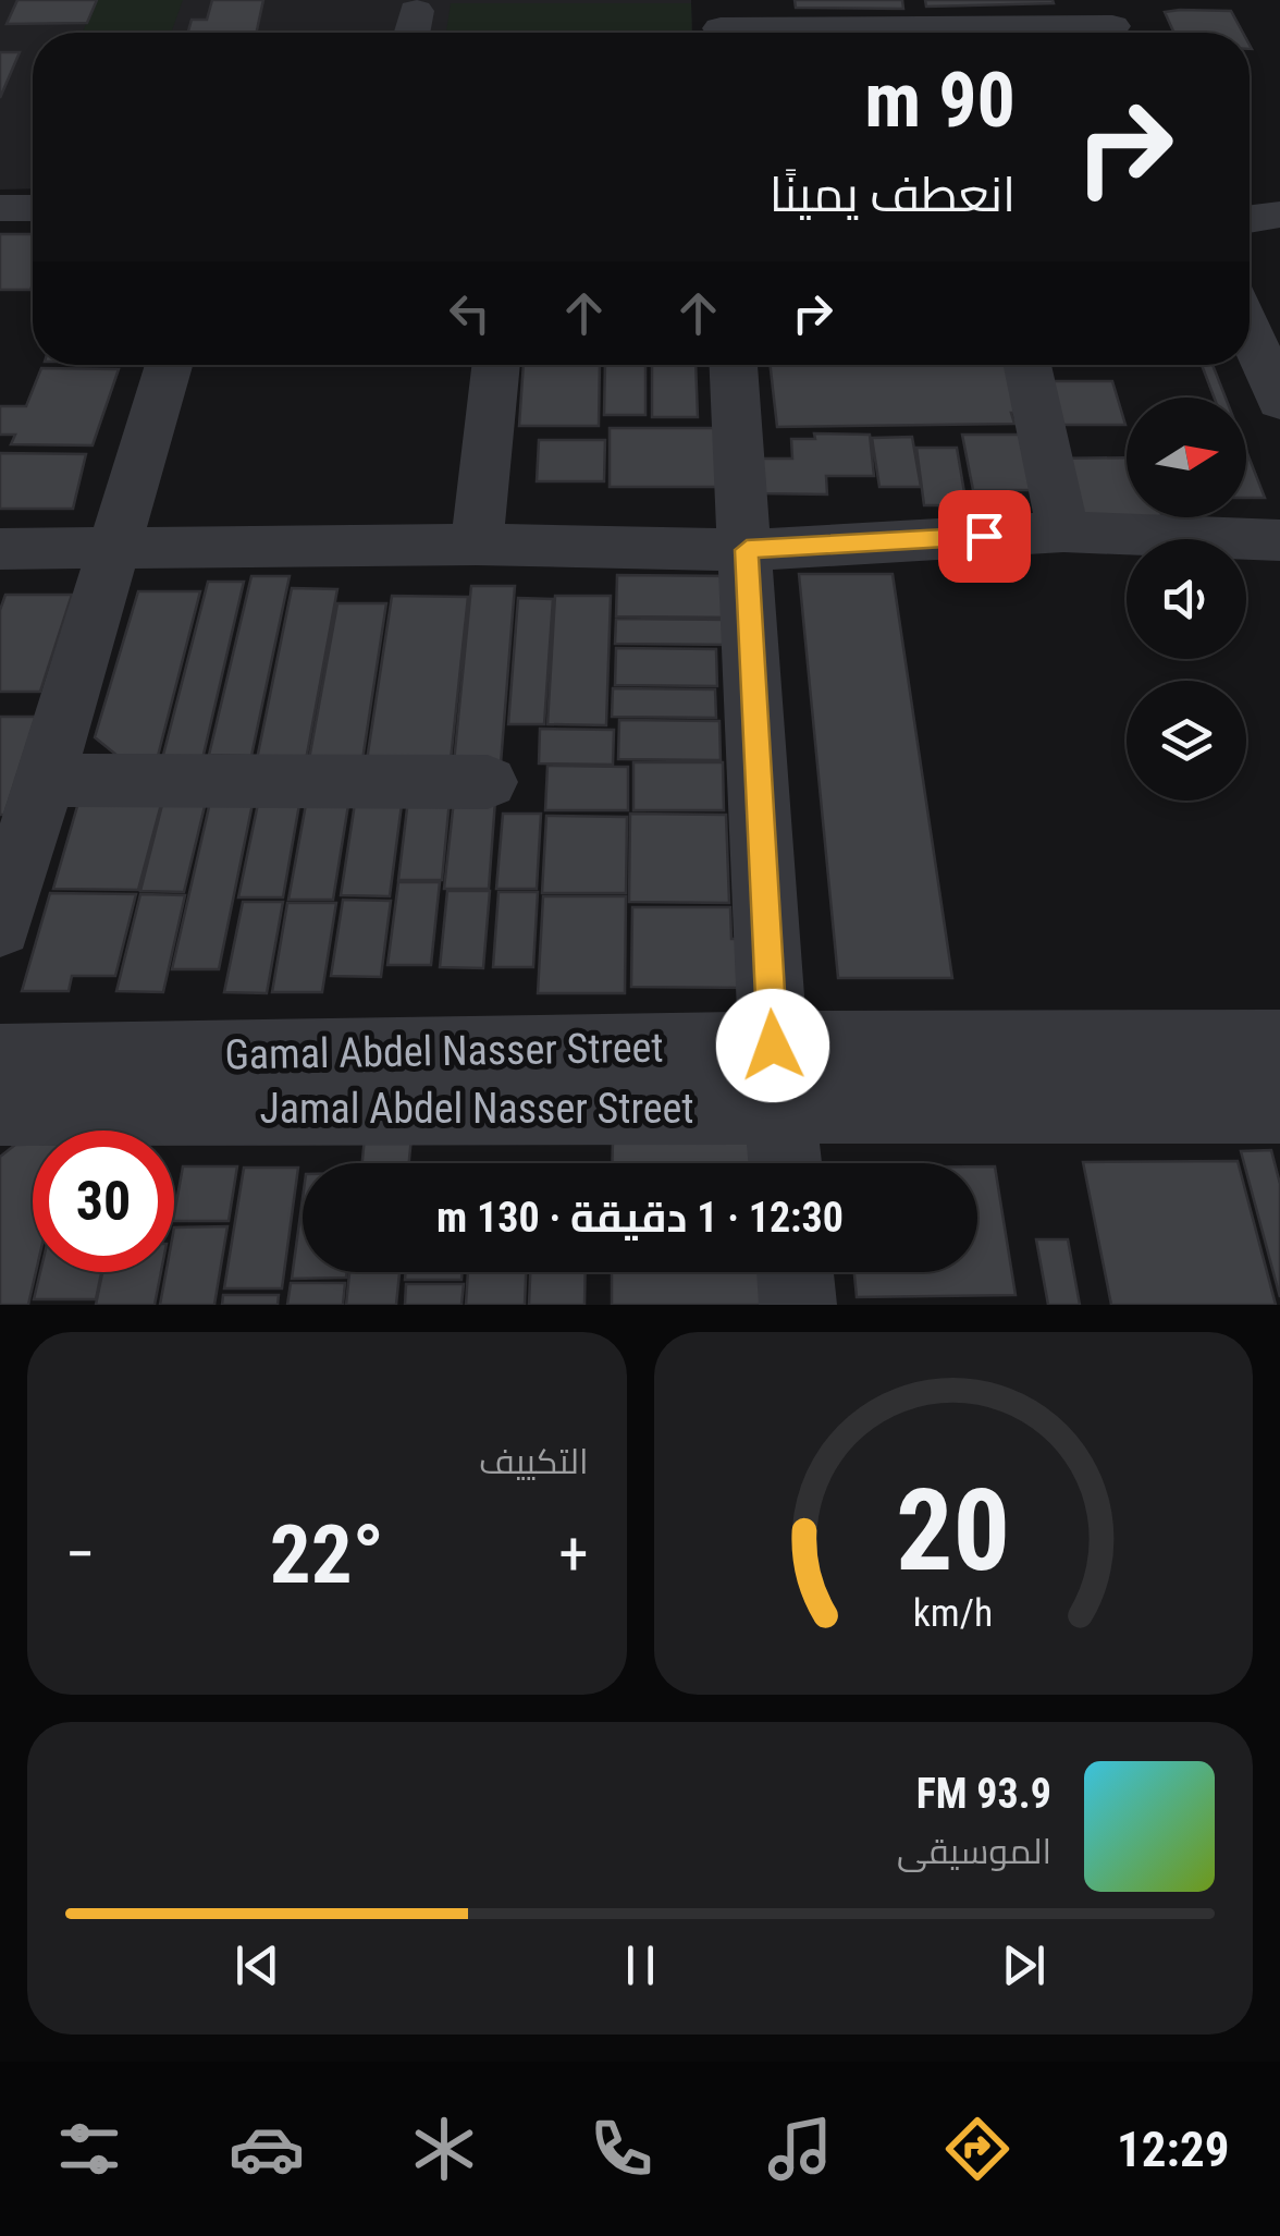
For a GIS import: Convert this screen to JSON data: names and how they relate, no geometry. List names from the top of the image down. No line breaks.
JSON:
{"streets":{"street":["Gamal Abdel Nasser Street","Jamal Abdel Nasser Street"]},"crossings":[["Gamal Abdel Nasser Street","Jamal Abdel Nasser Street"]],"north":"right","page":{"turn":["90 m","انعطف يمينًا"],"limit":"30","trip":"12:30 · 1 دقيقة · 130 m","tile":"التكييف","heat":["−","22°","+"],"song":["93.9 FM","الموسيقى"],"tabs":"12:29","gauge":["20","km/h"]}}
